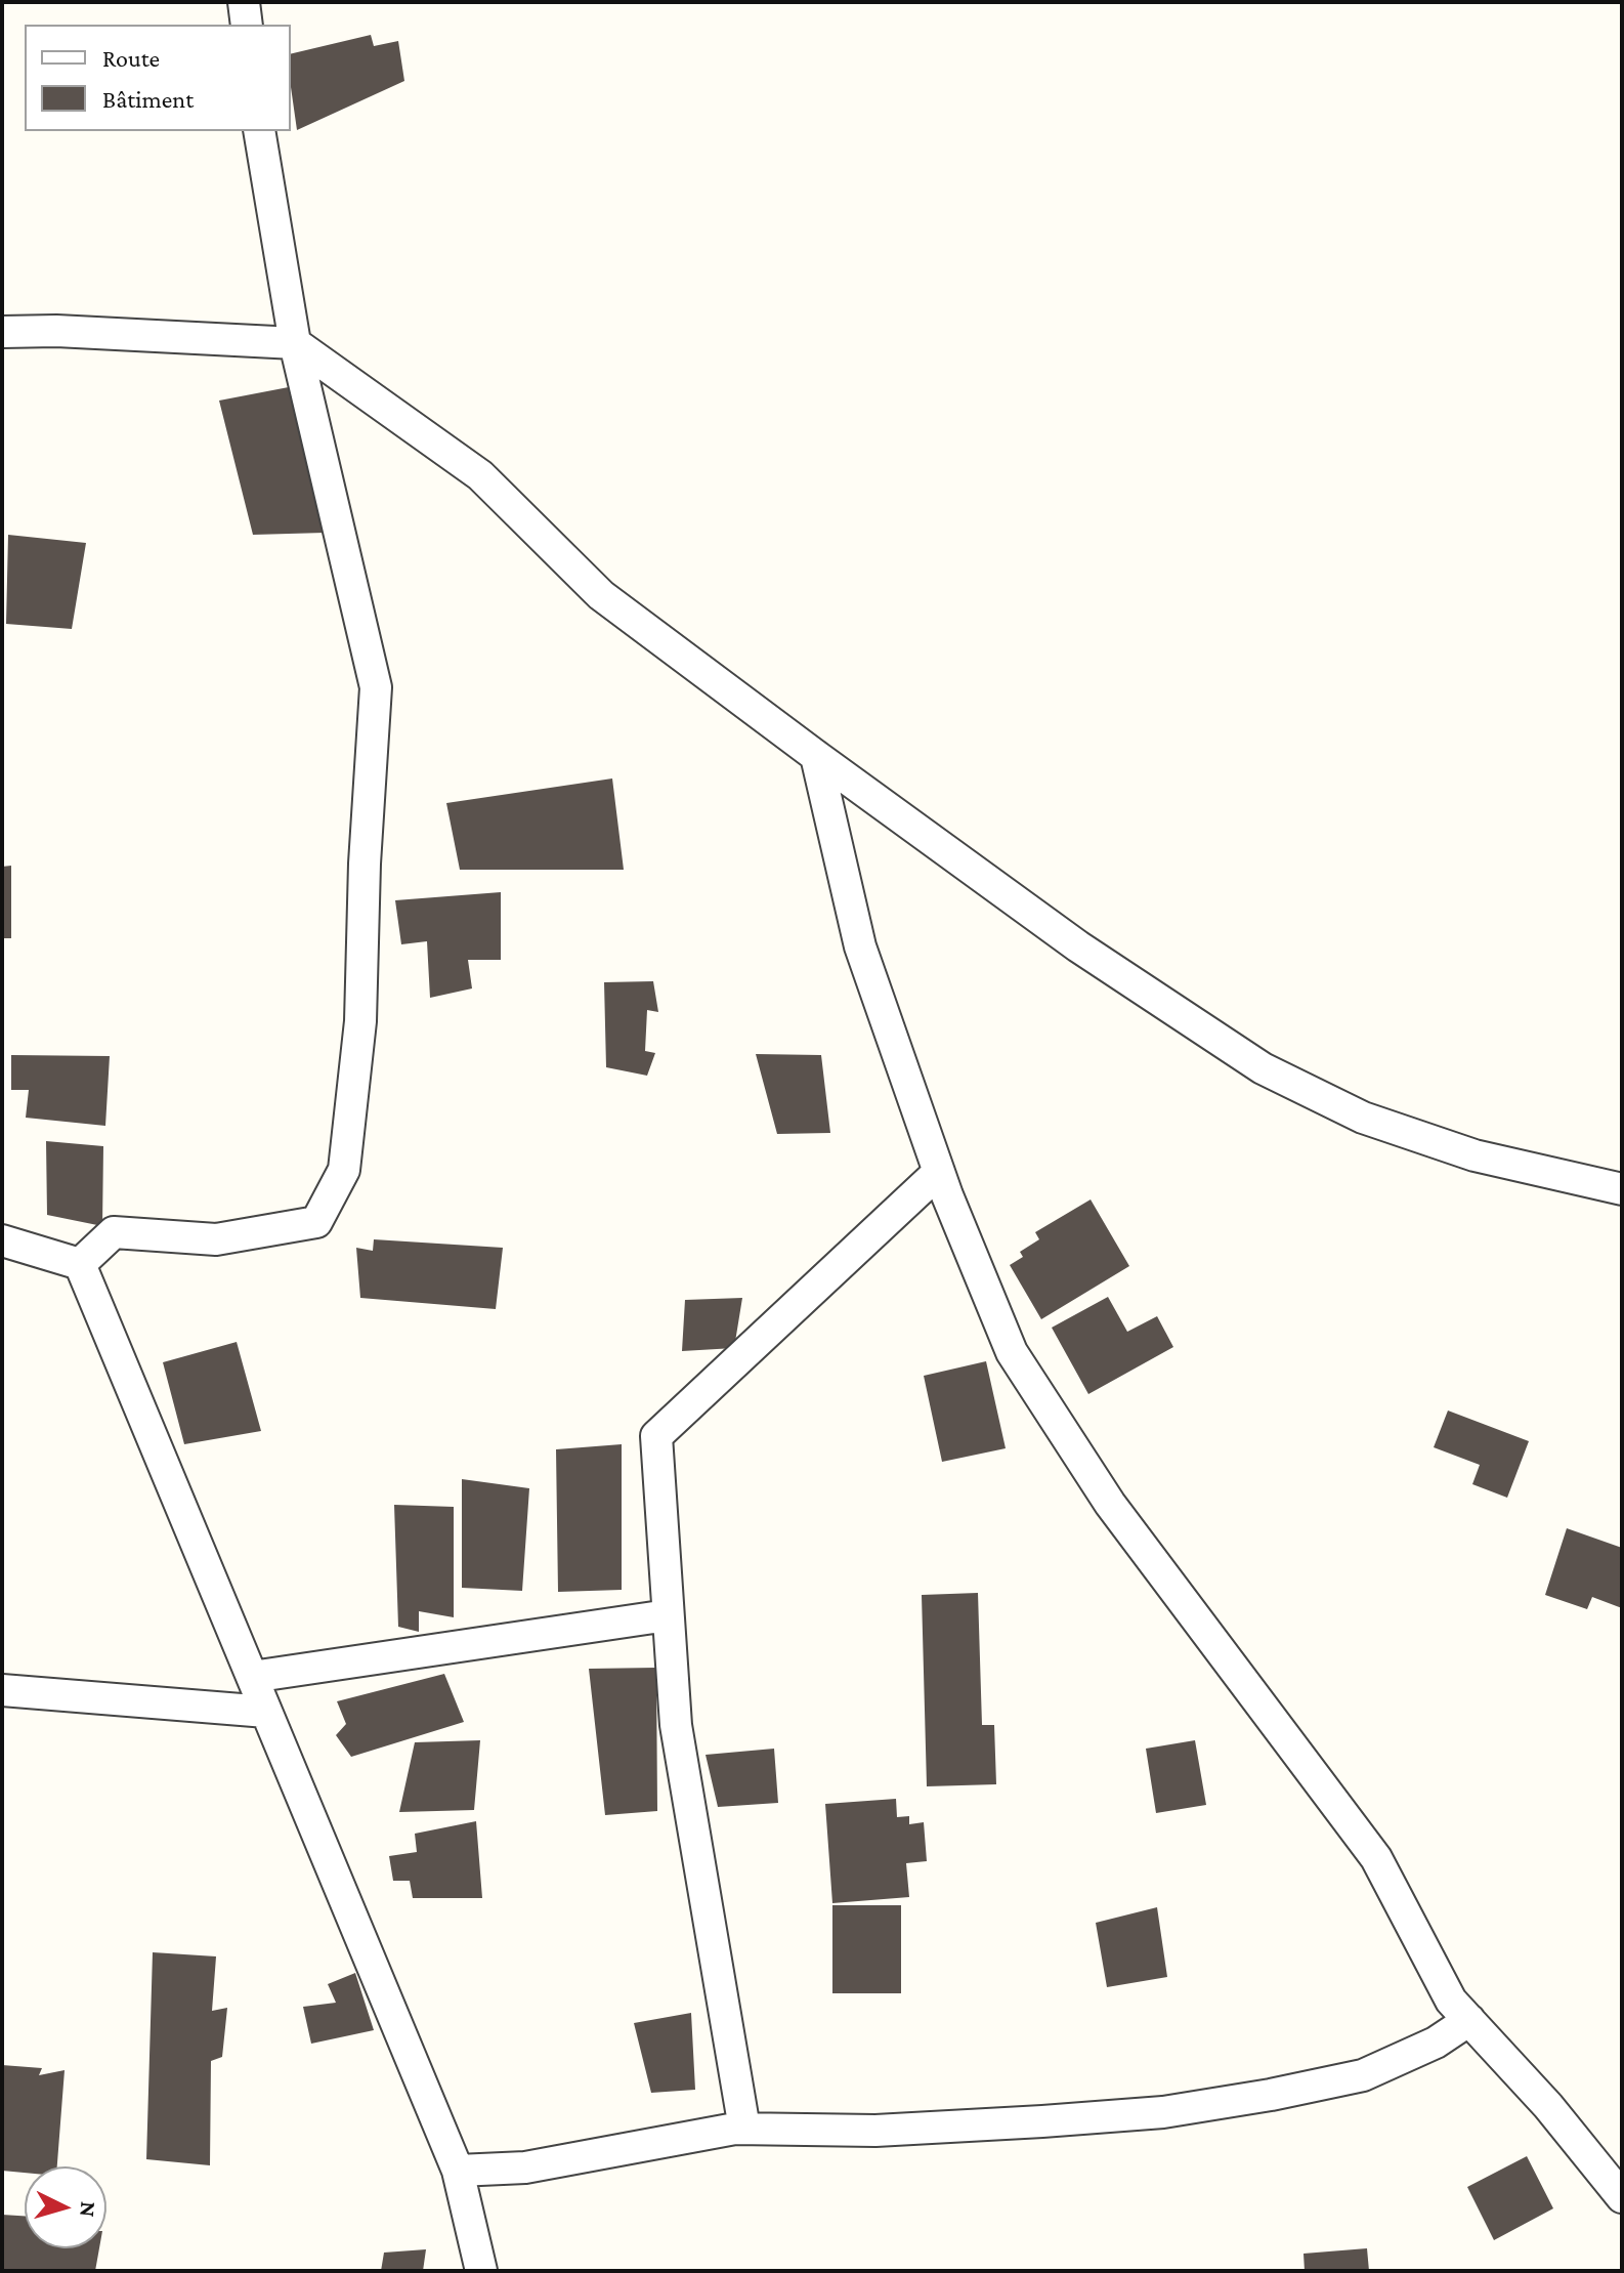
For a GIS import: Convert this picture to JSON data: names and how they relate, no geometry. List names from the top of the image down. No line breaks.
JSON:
{"legend":["Route","Bâtiment"],"north":"right"}
